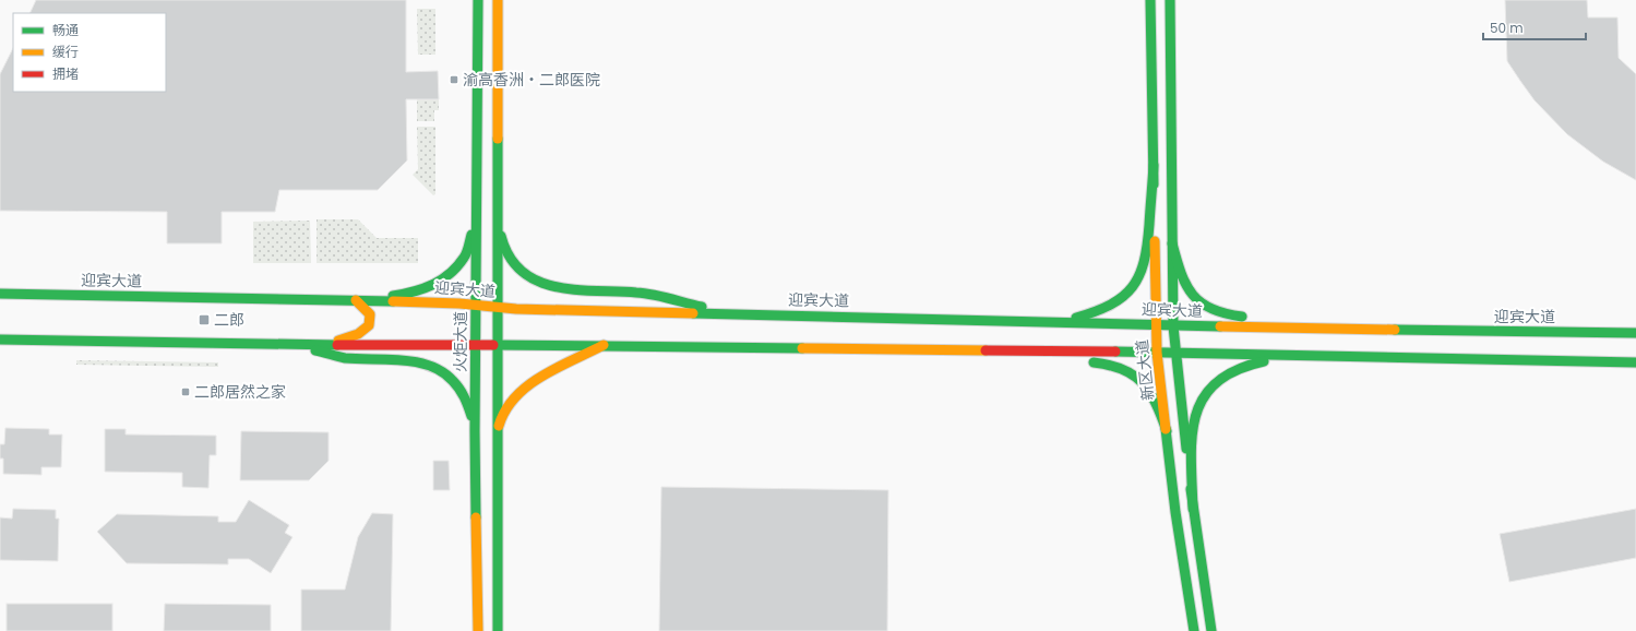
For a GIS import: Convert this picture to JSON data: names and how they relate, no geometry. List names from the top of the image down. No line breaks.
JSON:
{"streets":{"main road":["迎宾大道","火炬大道","新区大道"]},"crossings":[["迎宾大道","火炬大道"],["迎宾大道","新区大道"]],"places":{"transit":["渝高香洲‧二郎医院","二郎","二郎居然之家"]},"legend":["畅通","缓行","拥堵"],"scale_bar":"50 m"}
